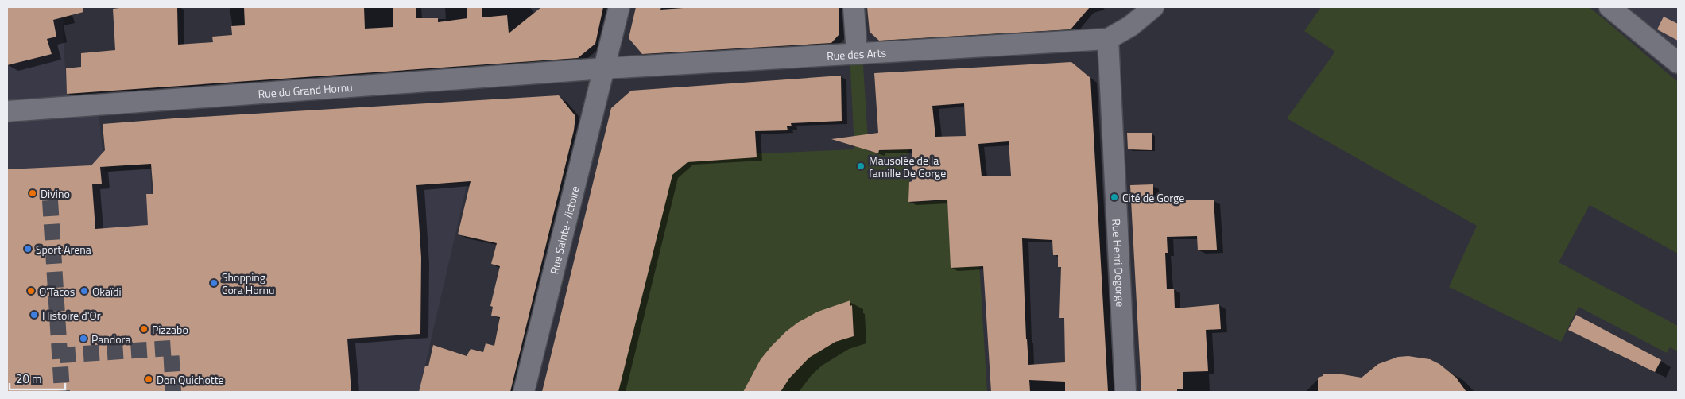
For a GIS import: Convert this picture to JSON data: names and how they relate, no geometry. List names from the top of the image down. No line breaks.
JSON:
{"streets":{"street":["Rue des Arts","Rue du Grand Hornu","Rue Sainte-Victoire","Rue Henri Degorge"]},"crossings":[["Rue des Arts","Rue du Grand Hornu"],["Rue des Arts","Rue Sainte-Victoire"],["Rue des Arts","Rue Henri Degorge"],["Rue du Grand Hornu","Rue Sainte-Victoire"]],"places":["Mausolée de la famille De Gorge","Divino","Cité de Gorge","Sport Arena","Shopping Cora Hornu","O'Tacos","Okaïdi","Histoire d'Or","Pizzabo","Pandora","Don Quichotte"],"scale_bar":"20 m"}
